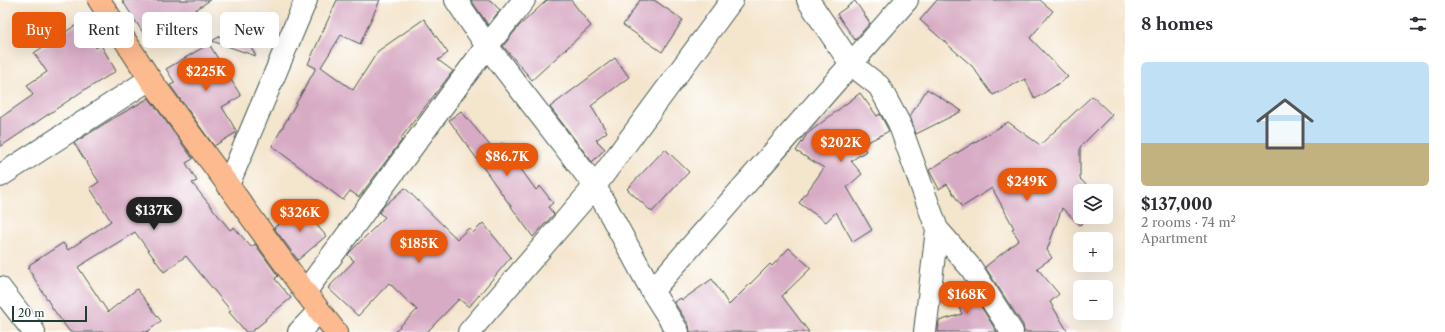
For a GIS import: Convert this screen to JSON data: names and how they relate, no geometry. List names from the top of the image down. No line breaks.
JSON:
{"scale_bar":"20 m","page":{"heading":"8 homes","chip":["Buy","Rent","Filters","New"],"list":[{"name":"$137,000","note":"2 rooms · 74 m² · Apartment"}],"price":["$225K","$202K","$86.7K","$249K","$137K","$326K","$185K","$168K"],"map_buttons":["+","−"],"scale":"20 m"}}
